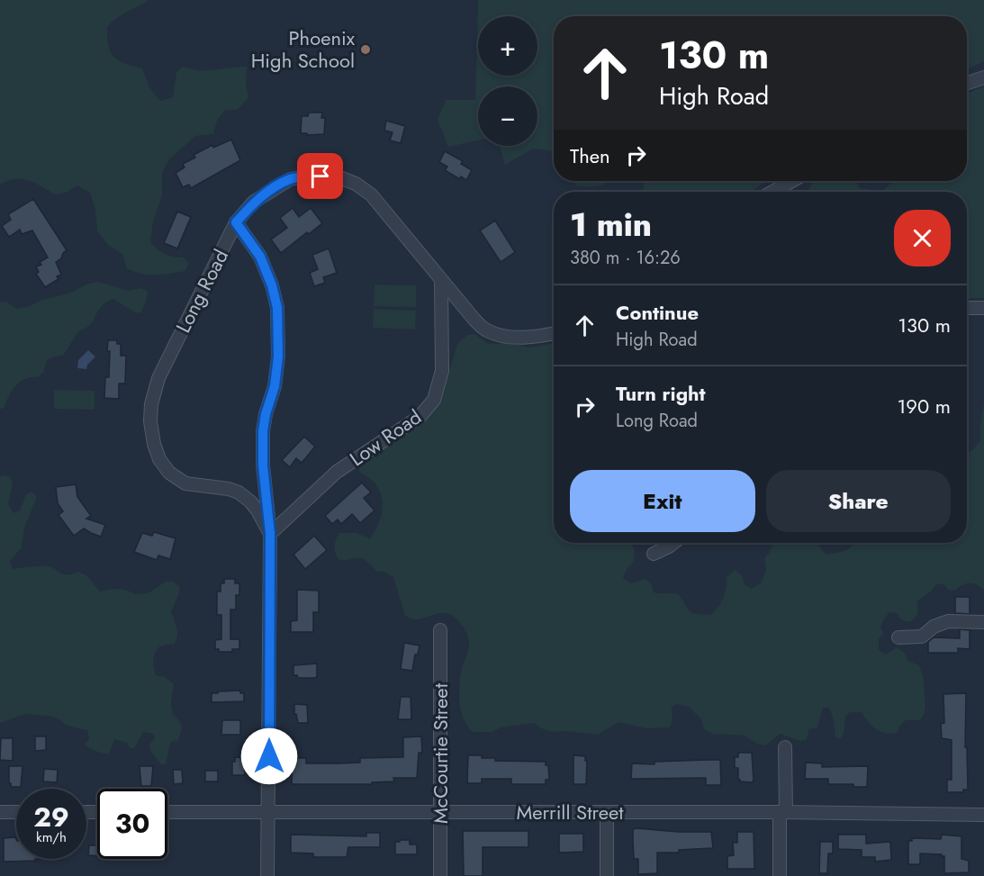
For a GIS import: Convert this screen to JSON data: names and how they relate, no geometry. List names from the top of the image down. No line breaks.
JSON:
{"streets":{"street":["Long Road","Low Road","McCourtie Street","Merrill Street"]},"crossings":[["Long Road","Low Road"],["McCourtie Street","Merrill Street"]],"places":["Phoenix High School"],"page":{"map_buttons":["+","−"],"turn":["130 m","High Road"],"then":"Then","heading":["1 min","380 m · 16:26"],"list":[{"name":"Continue","note":"High Road","value":"130 m"},{"name":"Turn right","note":"Long Road","value":"190 m"}],"buttons":["Exit","Share"],"speed":"29 km/h","limit":"30"}}
